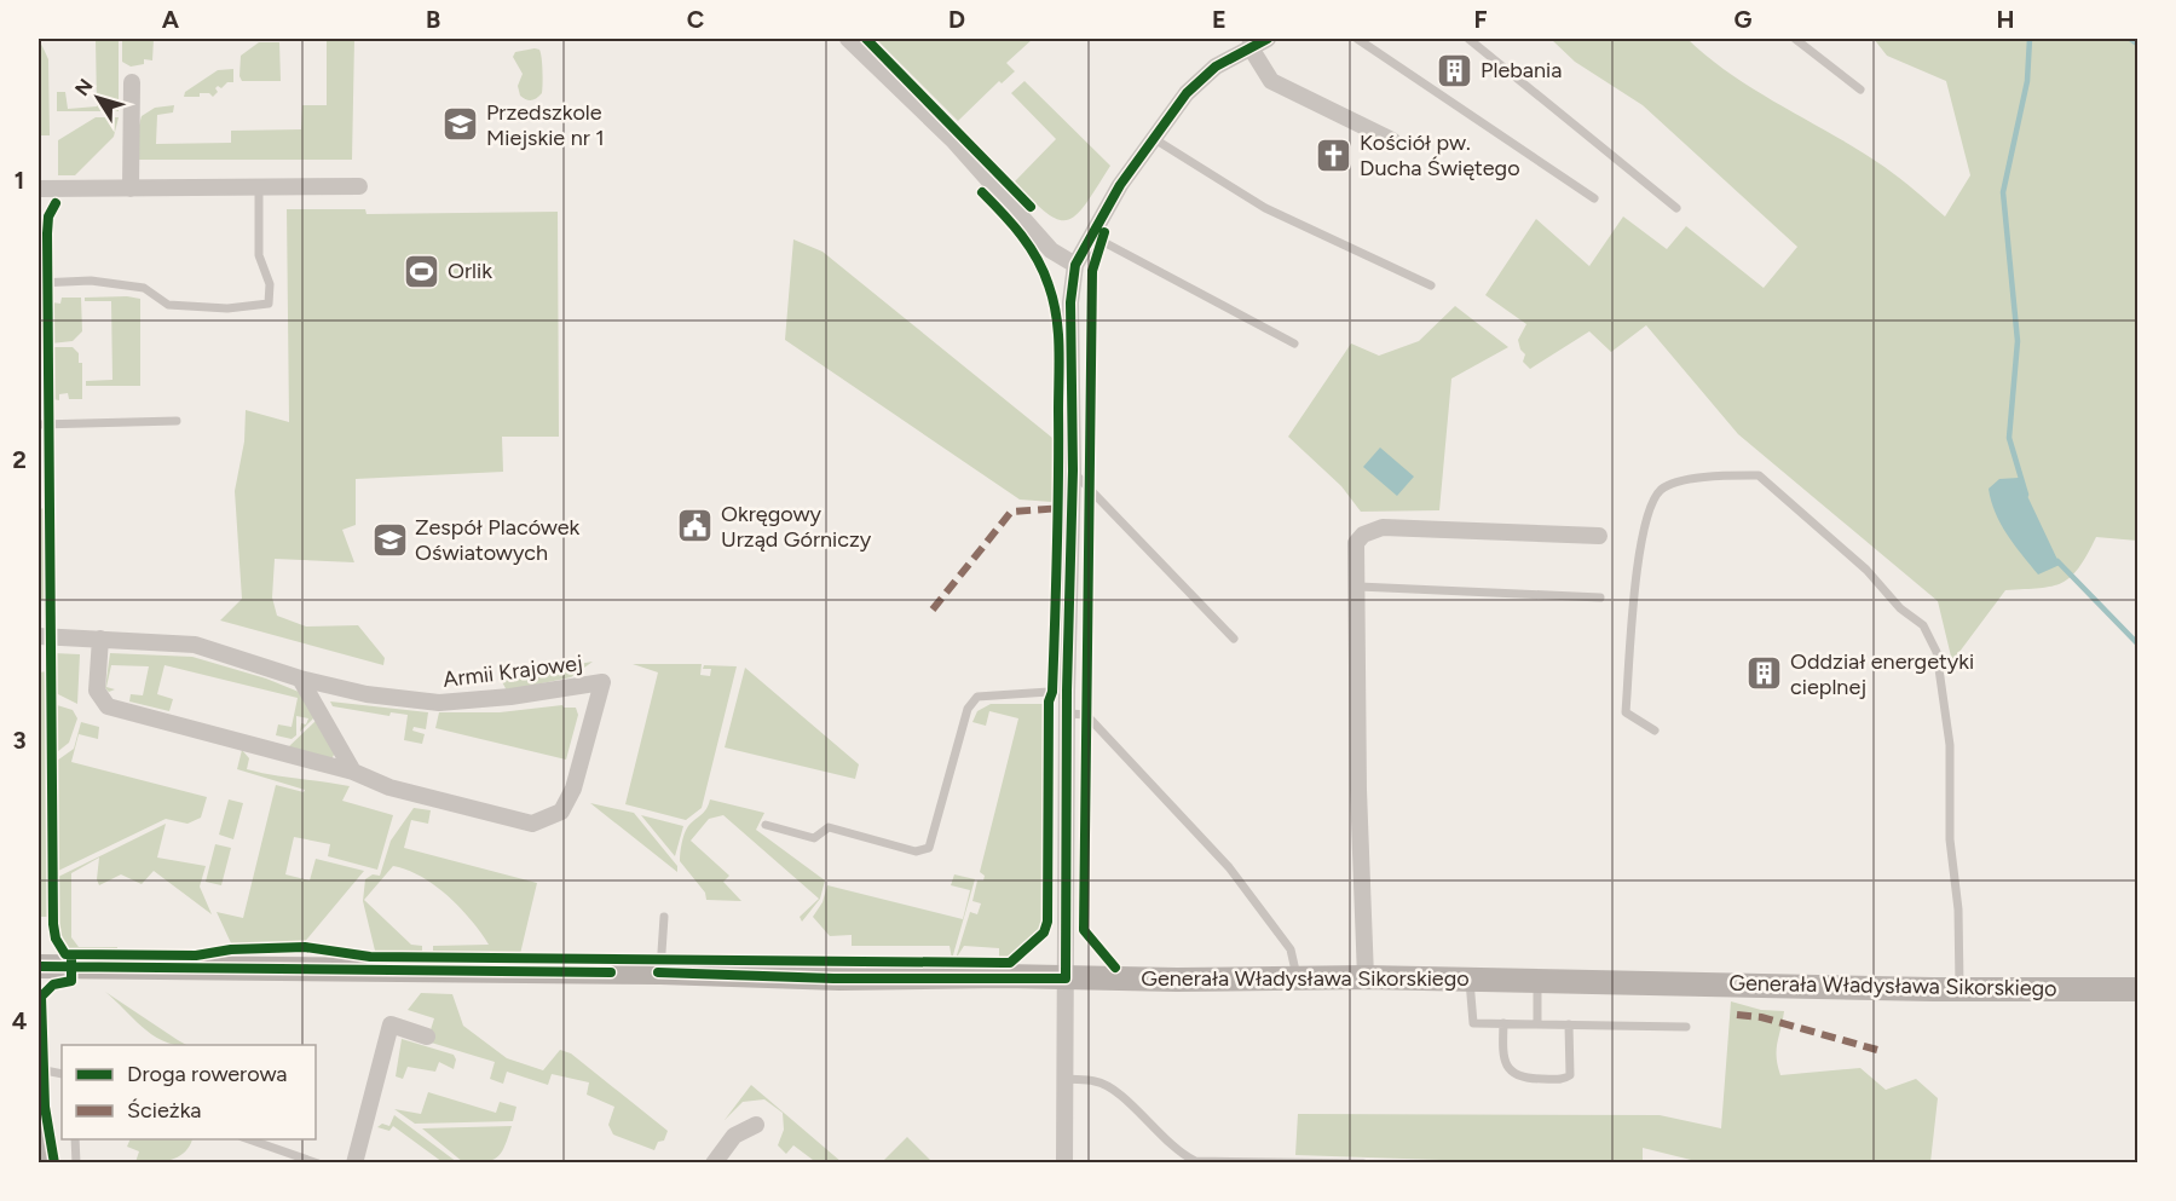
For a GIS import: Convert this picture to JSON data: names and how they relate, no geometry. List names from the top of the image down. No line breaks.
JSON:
{"streets":{"street":["Armii Krajowej","Generała Władysława Sikorskiego"]},"places":{"building":["Plebania","Oddział energetyki cieplnej"],"school or university":["Przedszkole Miejskie nr 1","Zespół Placówek Oświatowych"],"church":["Kościół pw. Ducha Świętego"],"sports":["Orlik"],"public building":["Okręgowy Urząd Górniczy"]},"legend":["Droga rowerowa","Ścieżka"],"north":"top left","grid":{"columns":["A","B","C","D","E","F","G","H"],"rows":["1","2","3","4"]}}
